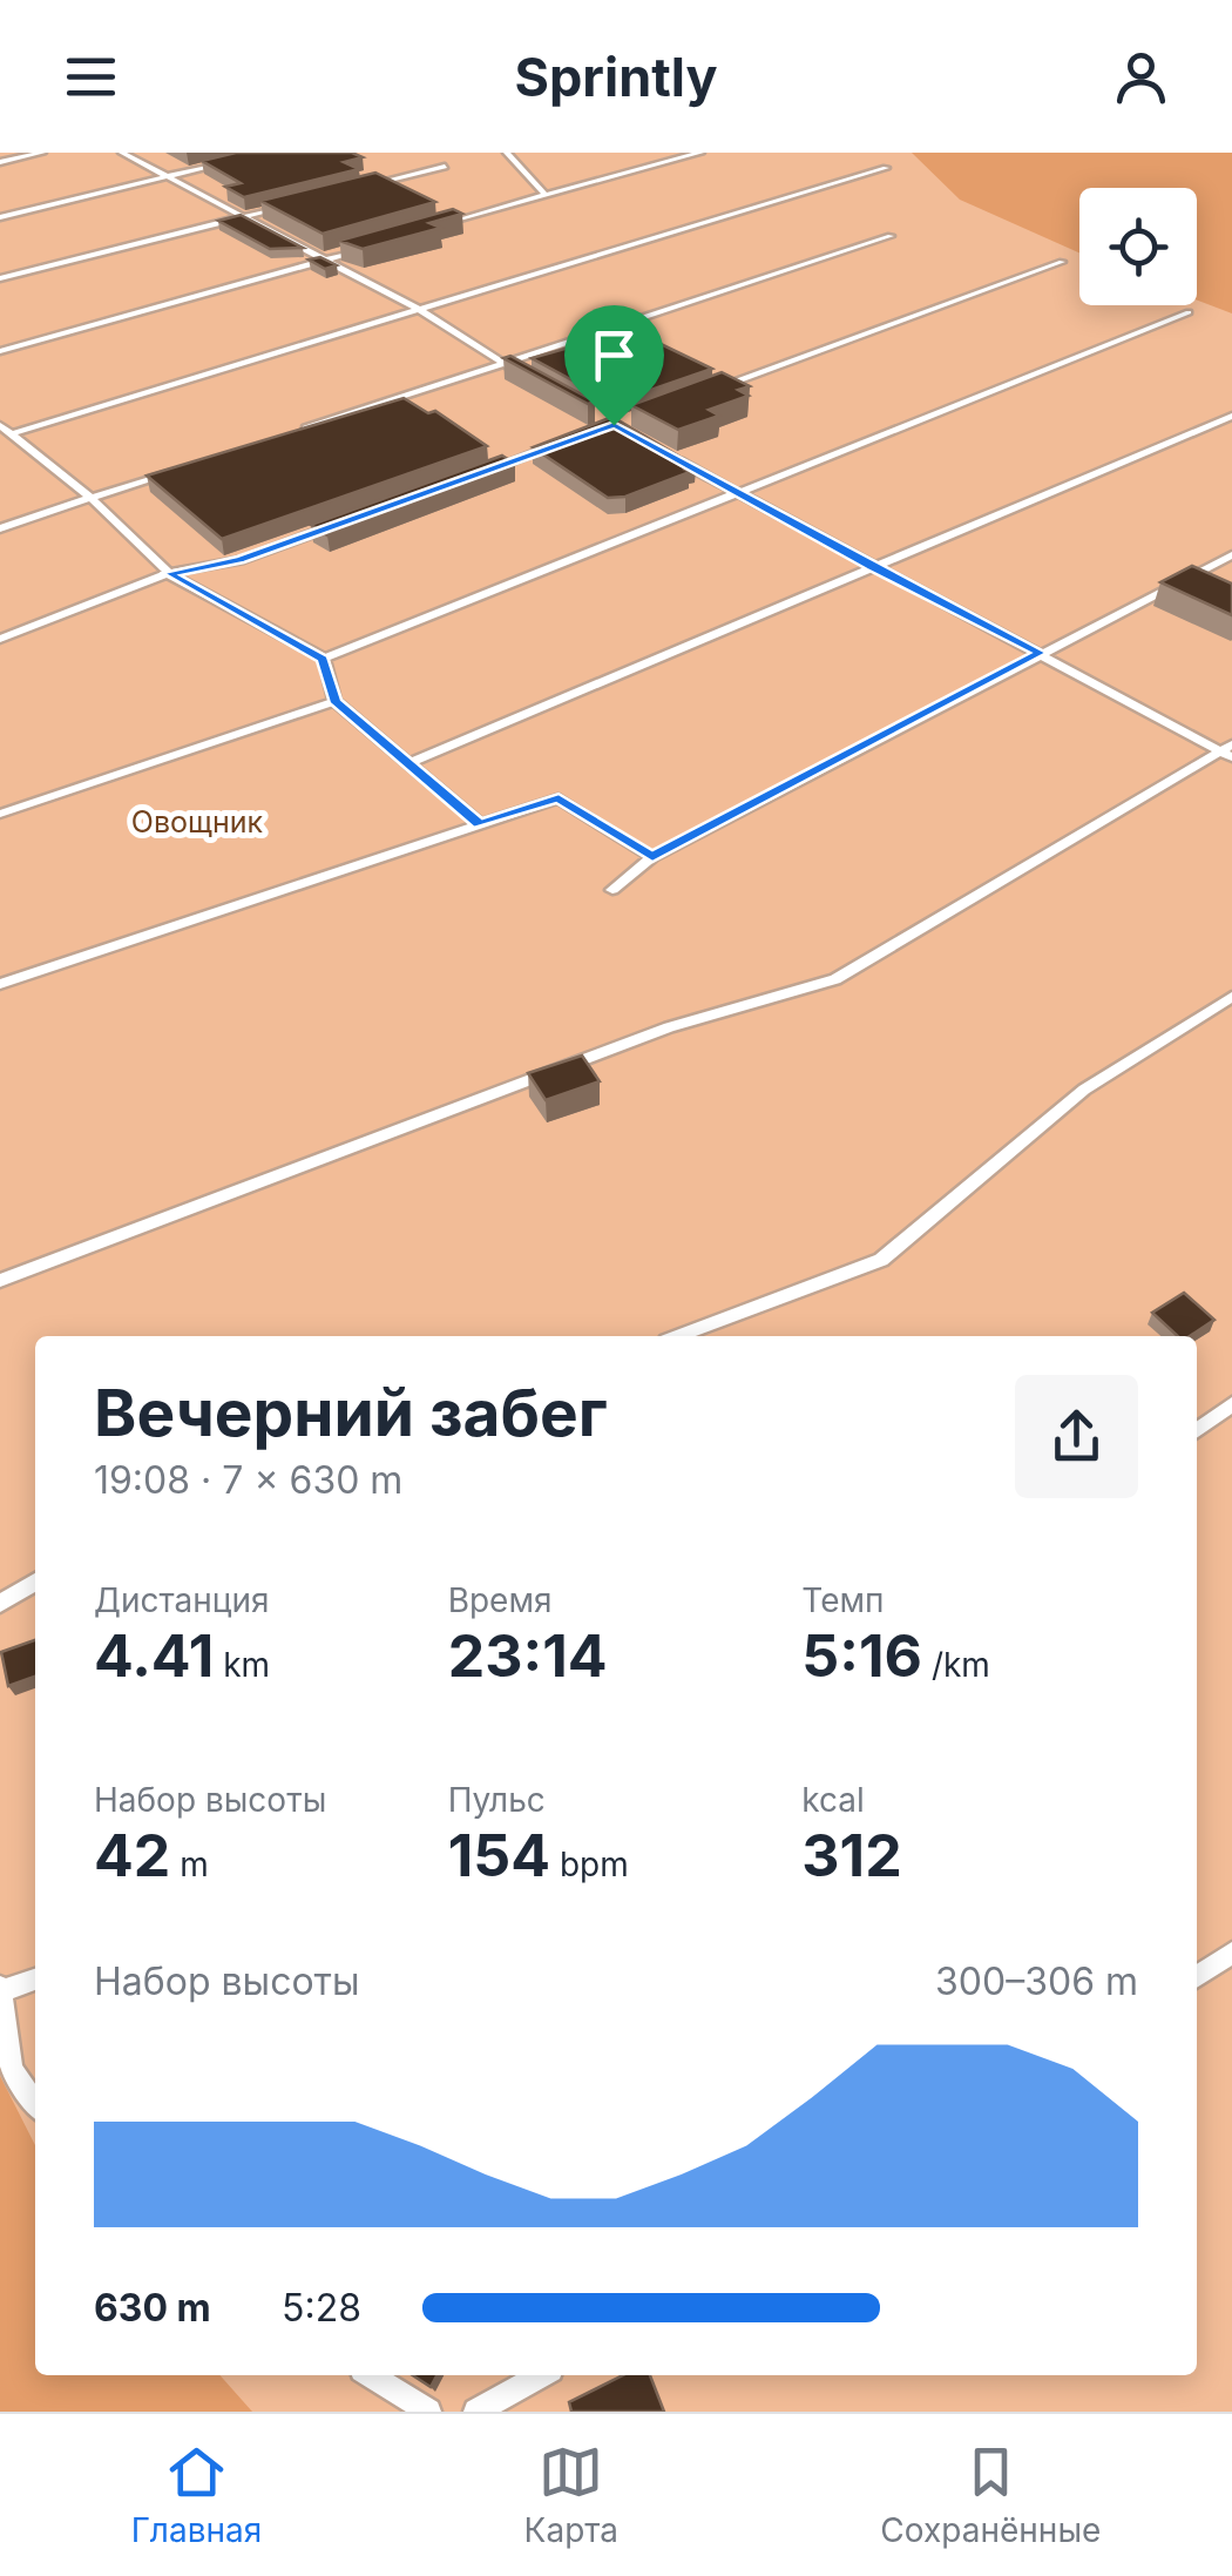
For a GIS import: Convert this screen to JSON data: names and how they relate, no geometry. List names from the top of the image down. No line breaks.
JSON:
{"parks":["Овощник"],"page":{"header":"Sprintly","heading":["Вечерний забег","19:08 · 7 × 630 m"],"stats":[["Дистанция","4.41 km"],["Время","23:14"],["Темп","5:16 /km"],["Набор высоты","42 m"],["Пульс","154 bpm"],["kcal","312"]],"chart":["Набор высоты","300–306 m"],"list":[{"name":"630 m","note":"5:28"}],"tabs":["Главная","Карта","Сохранённые"]}}
